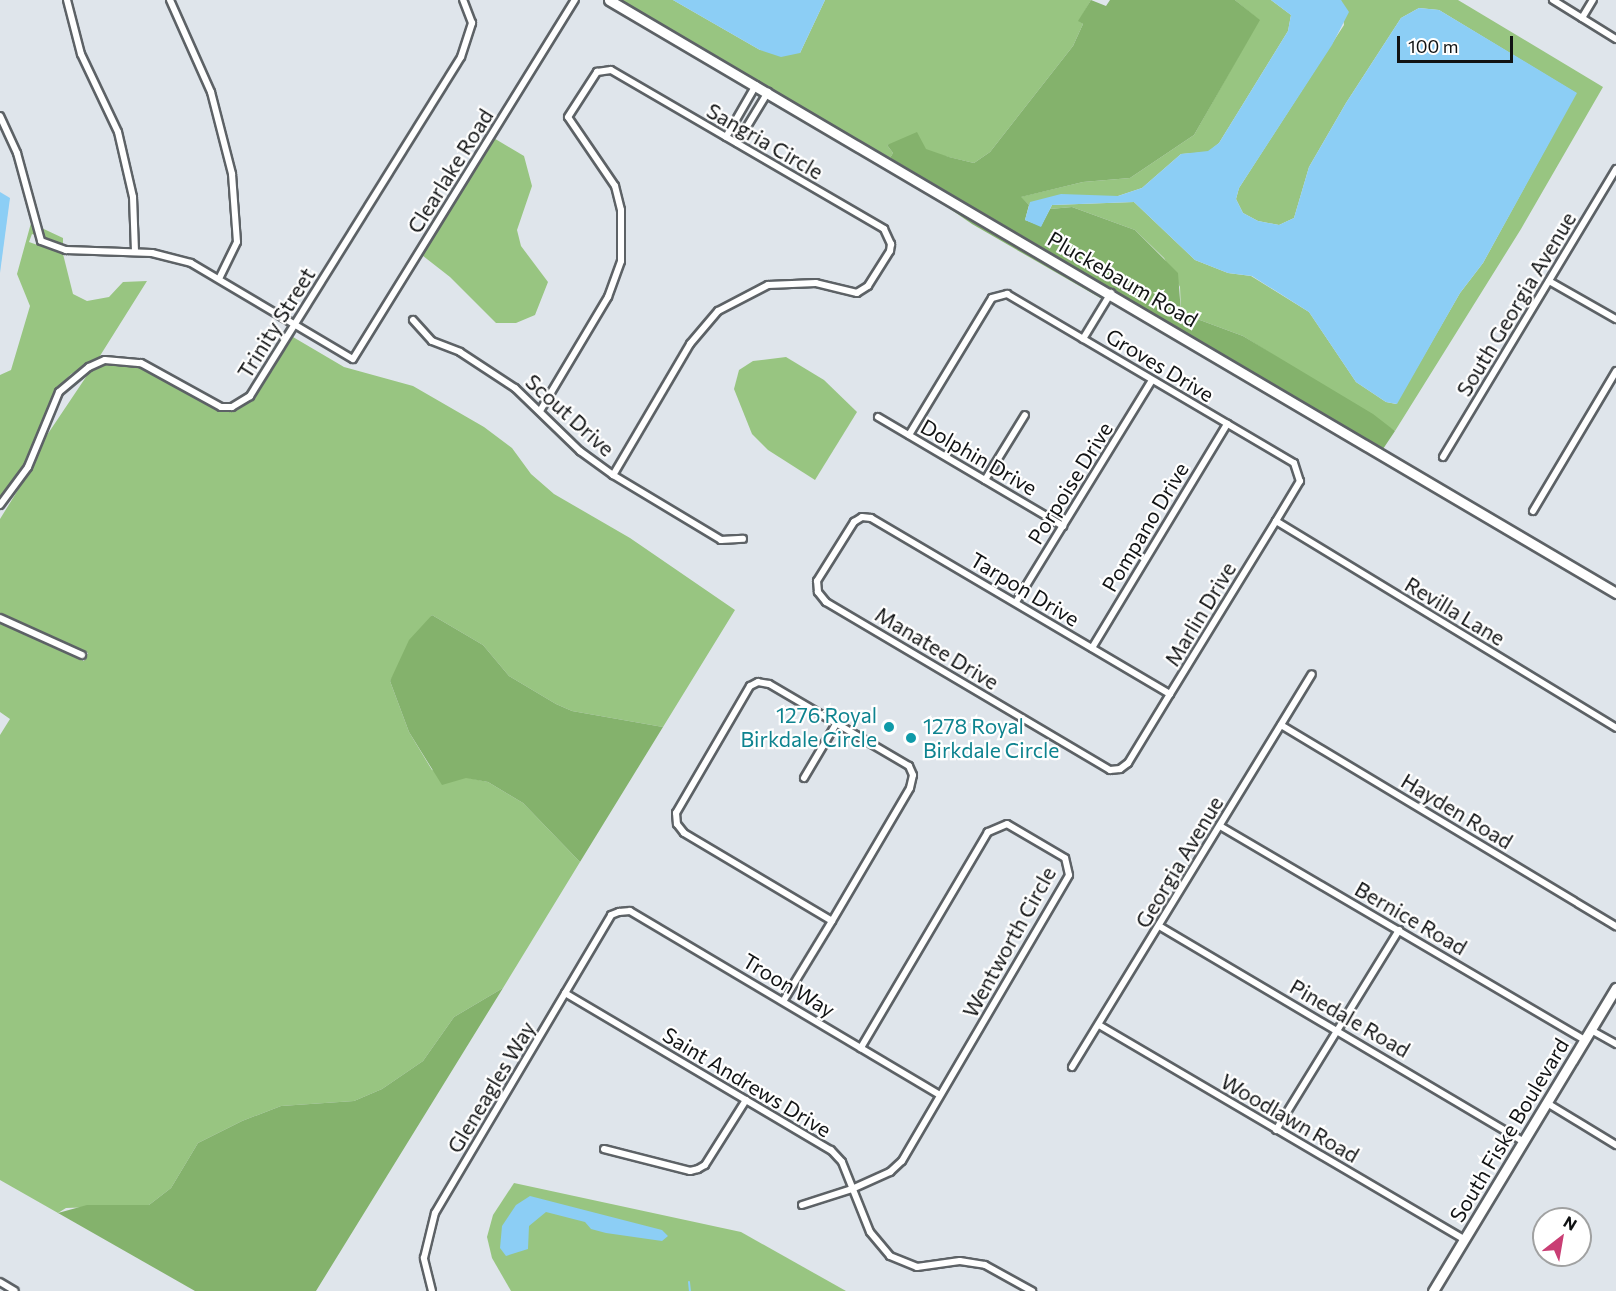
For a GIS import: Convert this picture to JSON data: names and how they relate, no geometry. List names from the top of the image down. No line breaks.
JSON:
{"streets":{"street":["Sangria Circle","Clearlake Road","Pluckebaum Road","South Georgia Avenue","Trinity Street","Groves Drive","Scout Drive","Dolphin Drive","Porpoise Drive","Pompano Drive","Tarpon Drive","Revilla Lane","Marlin Drive","Manatee Drive","Hayden Road","Georgia Avenue","Bernice Road","Wentworth Circle","Troon Way","Pinedale Road","Saint Andrews Drive","Gleneagles Way","Woodlawn Road","South Fiske Boulevard"]},"crossings":[["Sangria Circle","Scout Drive"],["Clearlake Road","Trinity Street"],["Groves Drive","Dolphin Drive"],["Groves Drive","Porpoise Drive"],["Groves Drive","Pompano Drive"],["Groves Drive","Marlin Drive"],["Dolphin Drive","Porpoise Drive"],["Porpoise Drive","Tarpon Drive"],["Pompano Drive","Tarpon Drive"],["Tarpon Drive","Marlin Drive"],["Tarpon Drive","Manatee Drive"],["Revilla Lane","Marlin Drive"],["Marlin Drive","Manatee Drive"],["Hayden Road","Georgia Avenue"],["Georgia Avenue","Bernice Road"],["Georgia Avenue","Pinedale Road"],["Georgia Avenue","Woodlawn Road"],["Bernice Road","South Fiske Boulevard"],["Wentworth Circle","Troon Way"],["Wentworth Circle","Saint Andrews Drive"],["Troon Way","Gleneagles Way"],["Pinedale Road","South Fiske Boulevard"],["Saint Andrews Drive","Gleneagles Way"],["Woodlawn Road","South Fiske Boulevard"]],"places":["1276 Royal Birkdale Circle","1278 Royal Birkdale Circle"],"scale_bar":"100 m","north":"top right"}
